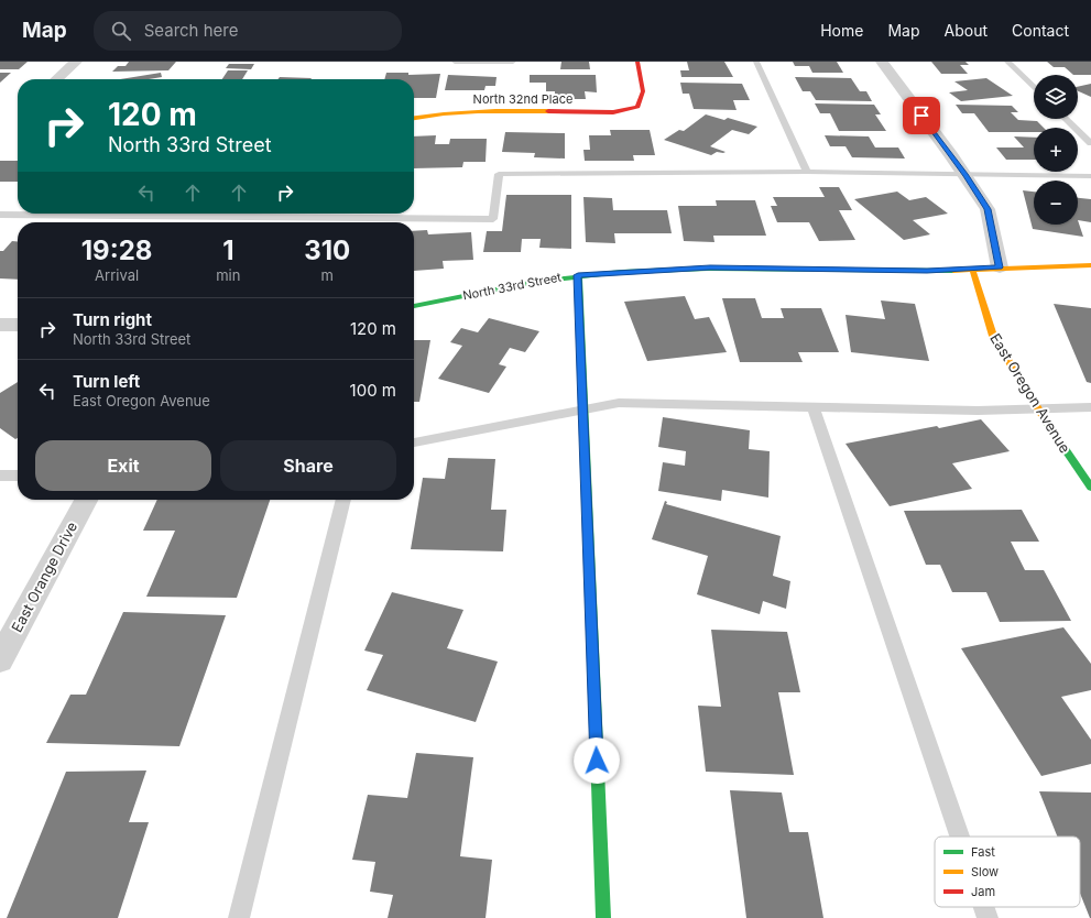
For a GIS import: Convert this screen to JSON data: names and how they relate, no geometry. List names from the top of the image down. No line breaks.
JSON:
{"streets":{"street":["North 32nd Place","North 33rd Street","East Oregon Avenue","East Orange Drive"]},"crossings":[["North 33rd Street","East Oregon Avenue"]],"legend":["Fast","Slow","Jam"],"page":{"header":"Map","search":"Search here","nav":["Home","Map","About","Contact"],"map_buttons":["+","−"],"turn":["120 m","North 33rd Street"],"eta":["19:28","Arrival","1","min","310","m"],"list":[{"name":"Turn right","note":"North 33rd Street","value":"120 m"},{"name":"Turn left","note":"East Oregon Avenue","value":"100 m"}],"buttons":["Exit","Share"]}}
